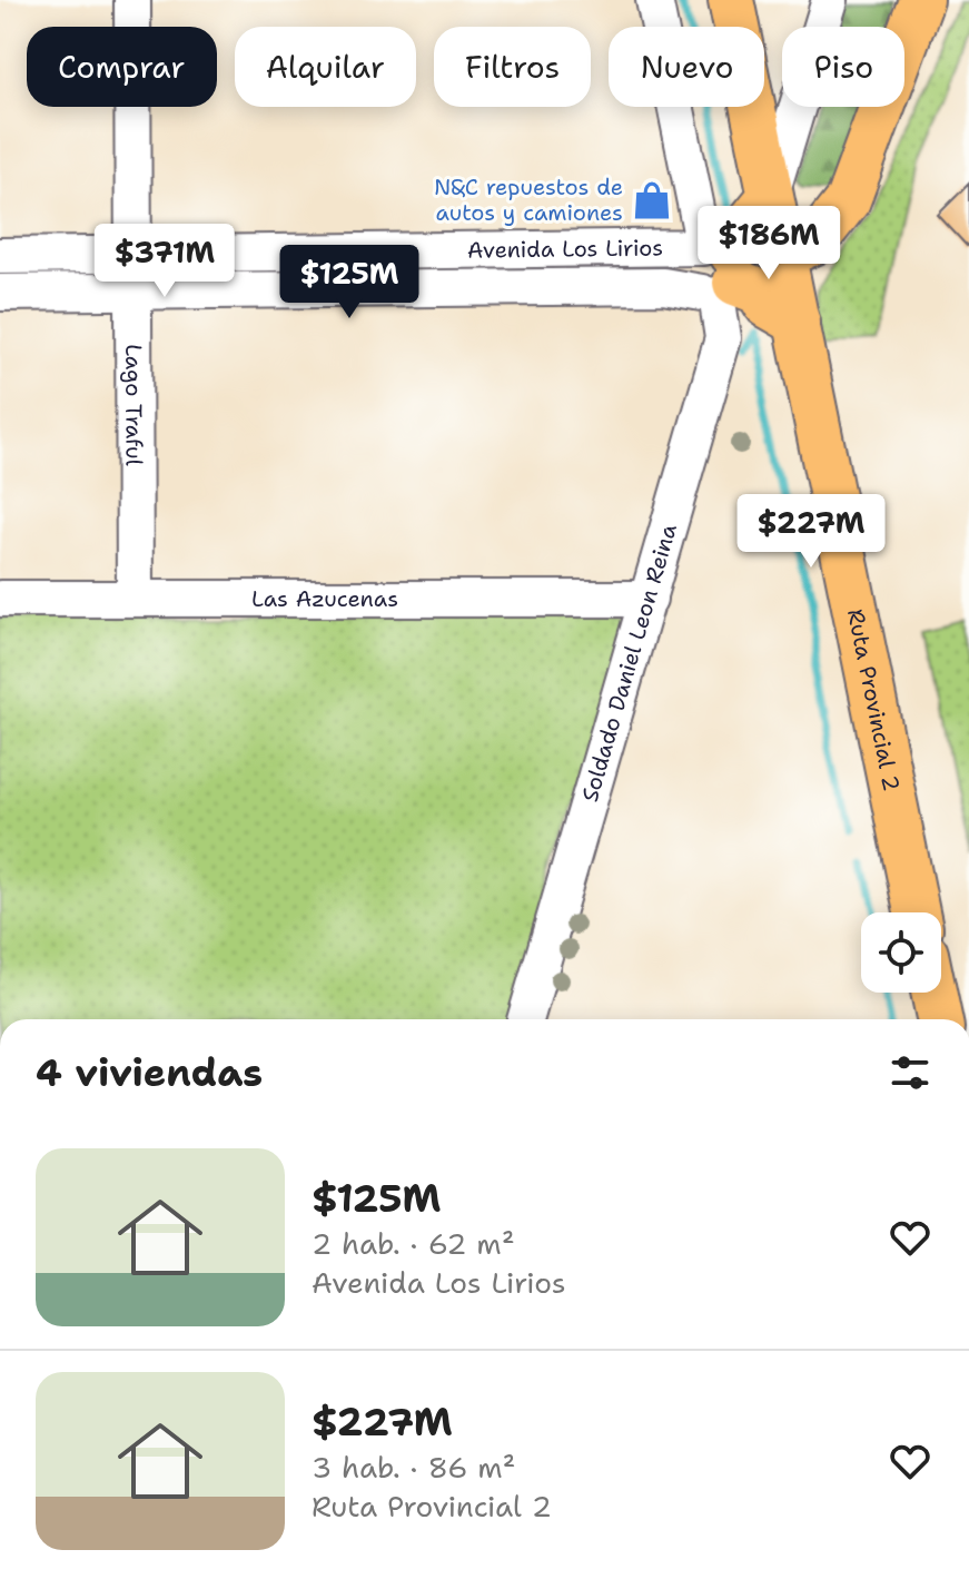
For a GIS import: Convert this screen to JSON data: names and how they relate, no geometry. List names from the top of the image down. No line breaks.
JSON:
{"streets":{"main road":["Ruta Provincial 2"],"street":["Avenida Los Lirios","Lago Traful","Las Azucenas","Soldado Daniel Leon Reina"]},"crossings":[["Avenida Los Lirios","Lago Traful"],["Avenida Los Lirios","Soldado Daniel Leon Reina"],["Lago Traful","Las Azucenas"],["Las Azucenas","Soldado Daniel Leon Reina"]],"places":{"shop":["N&C repuestos de autos y camiones"]},"page":{"chip":["Comprar","Alquilar","Filtros","Nuevo","Piso"],"price":["$186M","$371M","$125M","$227M"],"heading":"4 viviendas","list":[{"name":"$125M","note":"2 hab. · 62 m² · Avenida Los Lirios"},{"name":"$227M","note":"3 hab. · 86 m² · Ruta Provincial 2"}]}}
